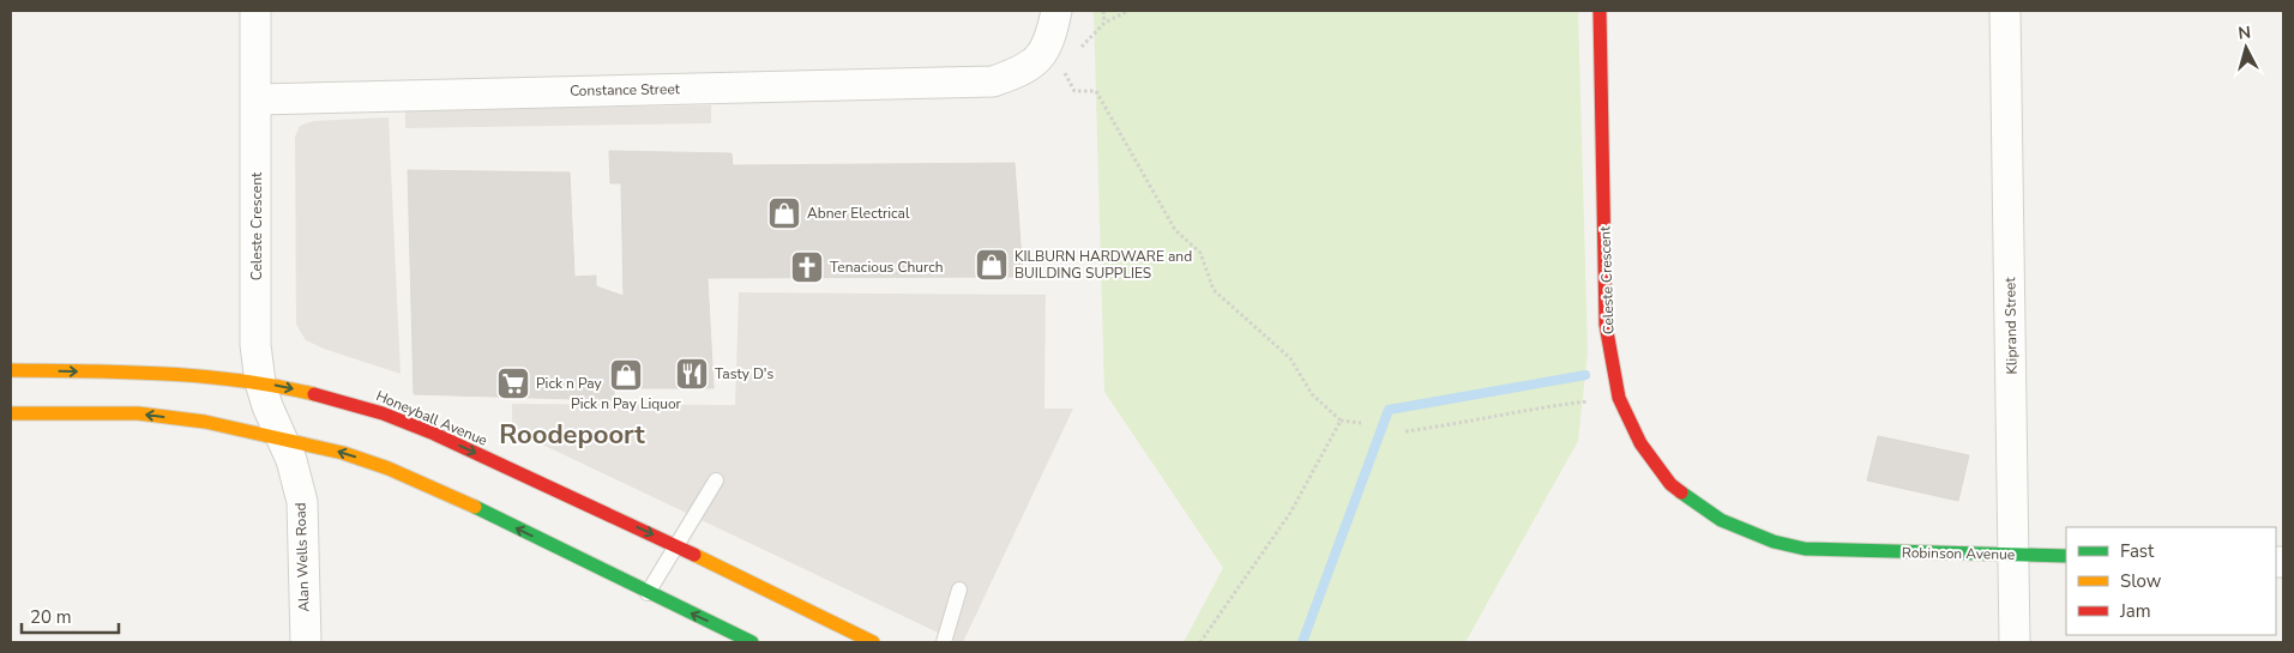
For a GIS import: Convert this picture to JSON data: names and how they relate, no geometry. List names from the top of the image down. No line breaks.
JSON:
{"streets":{"street":["Constance Street","Celeste Crescent","Kliprand Street","Honeyball Avenue","Robinson Avenue","Alan Wells Road"]},"crossings":[["Constance Street","Celeste Crescent"],["Celeste Crescent","Honeyball Avenue"],["Celeste Crescent","Robinson Avenue"],["Celeste Crescent","Alan Wells Road"],["Kliprand Street","Robinson Avenue"]],"districts":["Roodepoort"],"places":{"shop":["Abner Electrical","KILBURN HARDWARE and BUILDING SUPPLIES","Pick n Pay Liquor"],"church":["Tenacious Church"],"restaurant":["Tasty D's"],"supermarket":["Pick n Pay"]},"legend":["Fast","Slow","Jam"],"scale_bar":"20 m","north":"top"}
